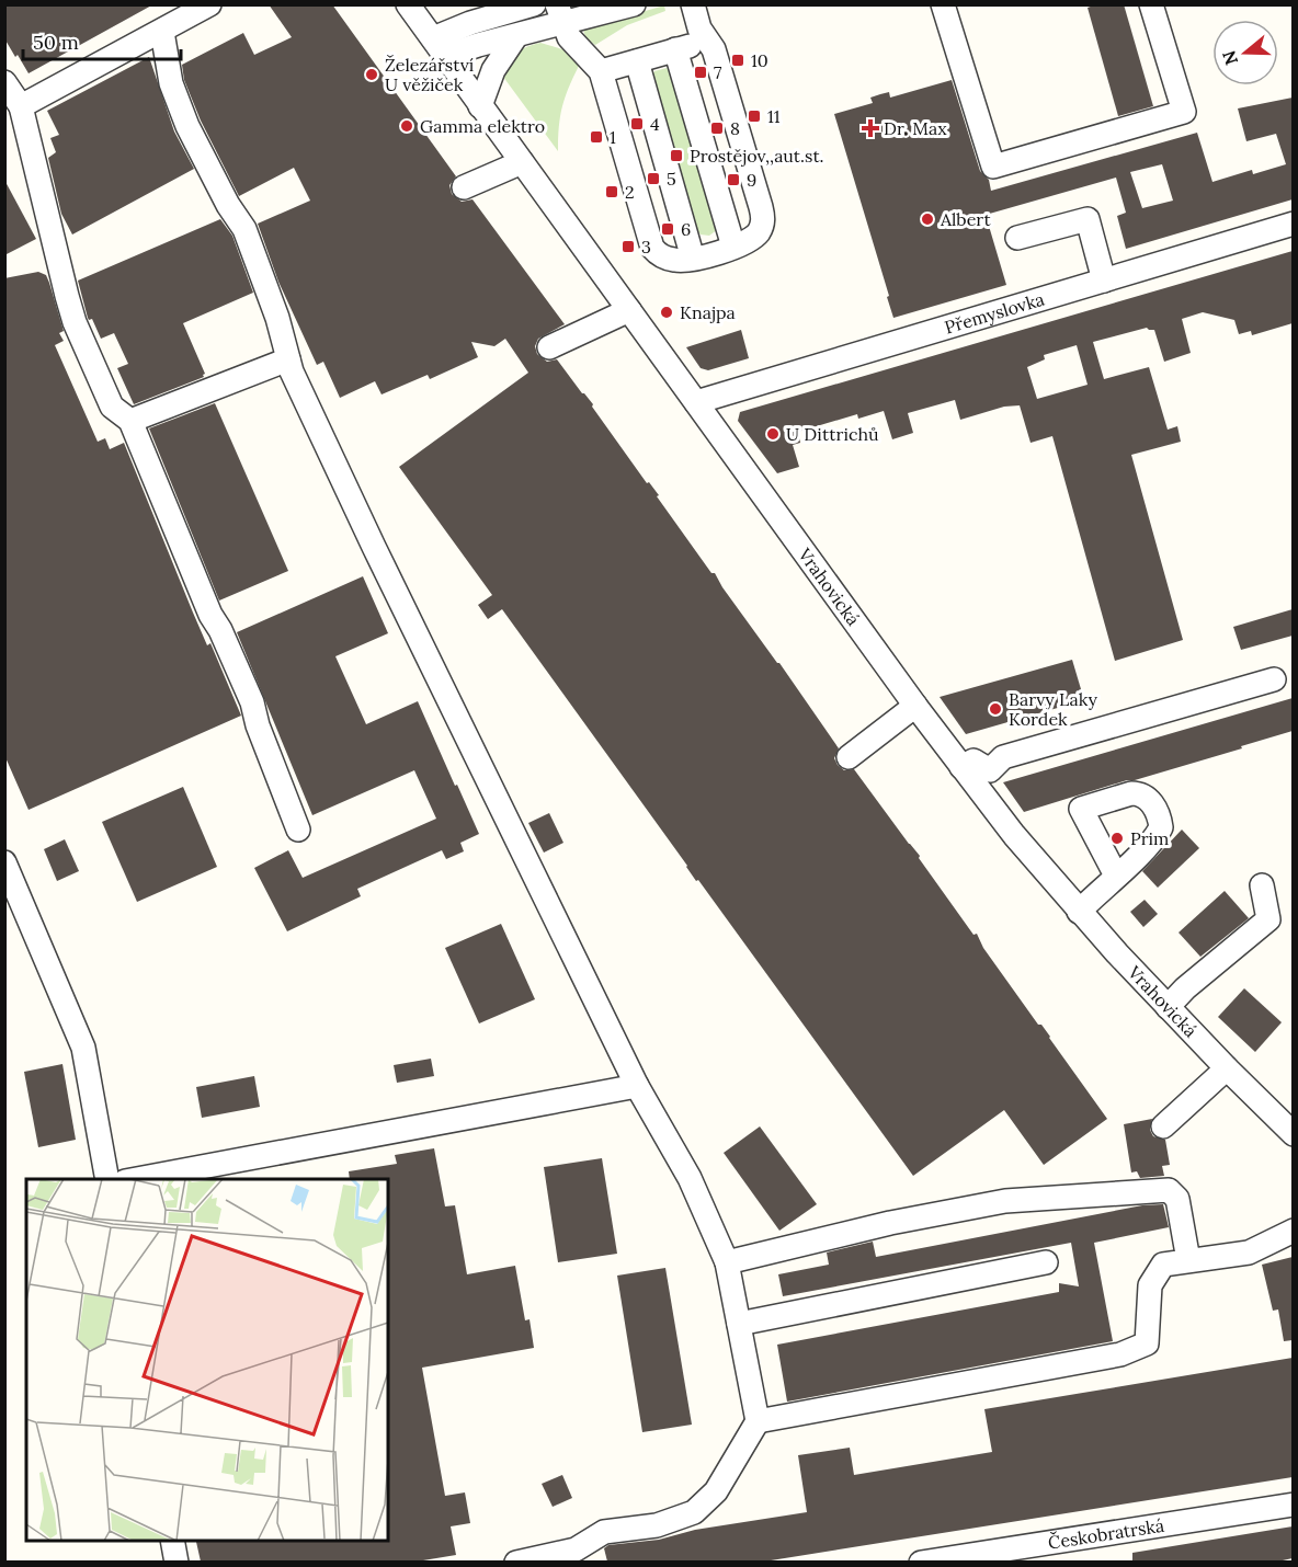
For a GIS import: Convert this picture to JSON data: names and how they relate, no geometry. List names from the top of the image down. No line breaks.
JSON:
{"streets":{"street":["Přemyslovka","Vrahovická","Českobratrská"]},"crossings":[["Přemyslovka","Vrahovická"]],"places":{"transit":["10","7","11","4","8","1","Prostějov,,aut.st.","5","9","2","6","3"],"other":["Železářství U věžiček","Gamma elektro","Albert","Knajpa","U Dittrichů","Barvy Laky Kordek","Prim"],"health":["Dr. Max"]},"scale_bar":"50 m","north":"left"}
